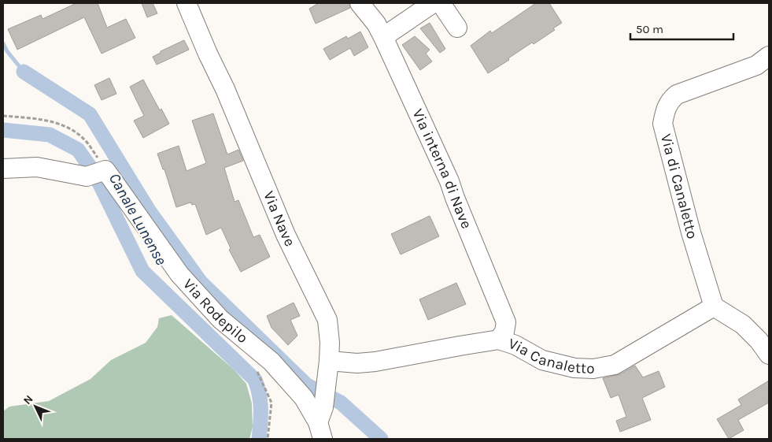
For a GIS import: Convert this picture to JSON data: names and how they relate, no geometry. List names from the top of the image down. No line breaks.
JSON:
{"streets":{"street":["Via interna di Nave","Via di Canaletto","Via Nave","Via Rodepilo","Via Canaletto"]},"crossings":[["Via interna di Nave","Via Canaletto"],["Via di Canaletto","Via Canaletto"],["Via Nave","Via Rodepilo"],["Via Nave","Via Canaletto"]],"water":["Canale Lunense"],"scale_bar":"50 m","north":"top left"}
